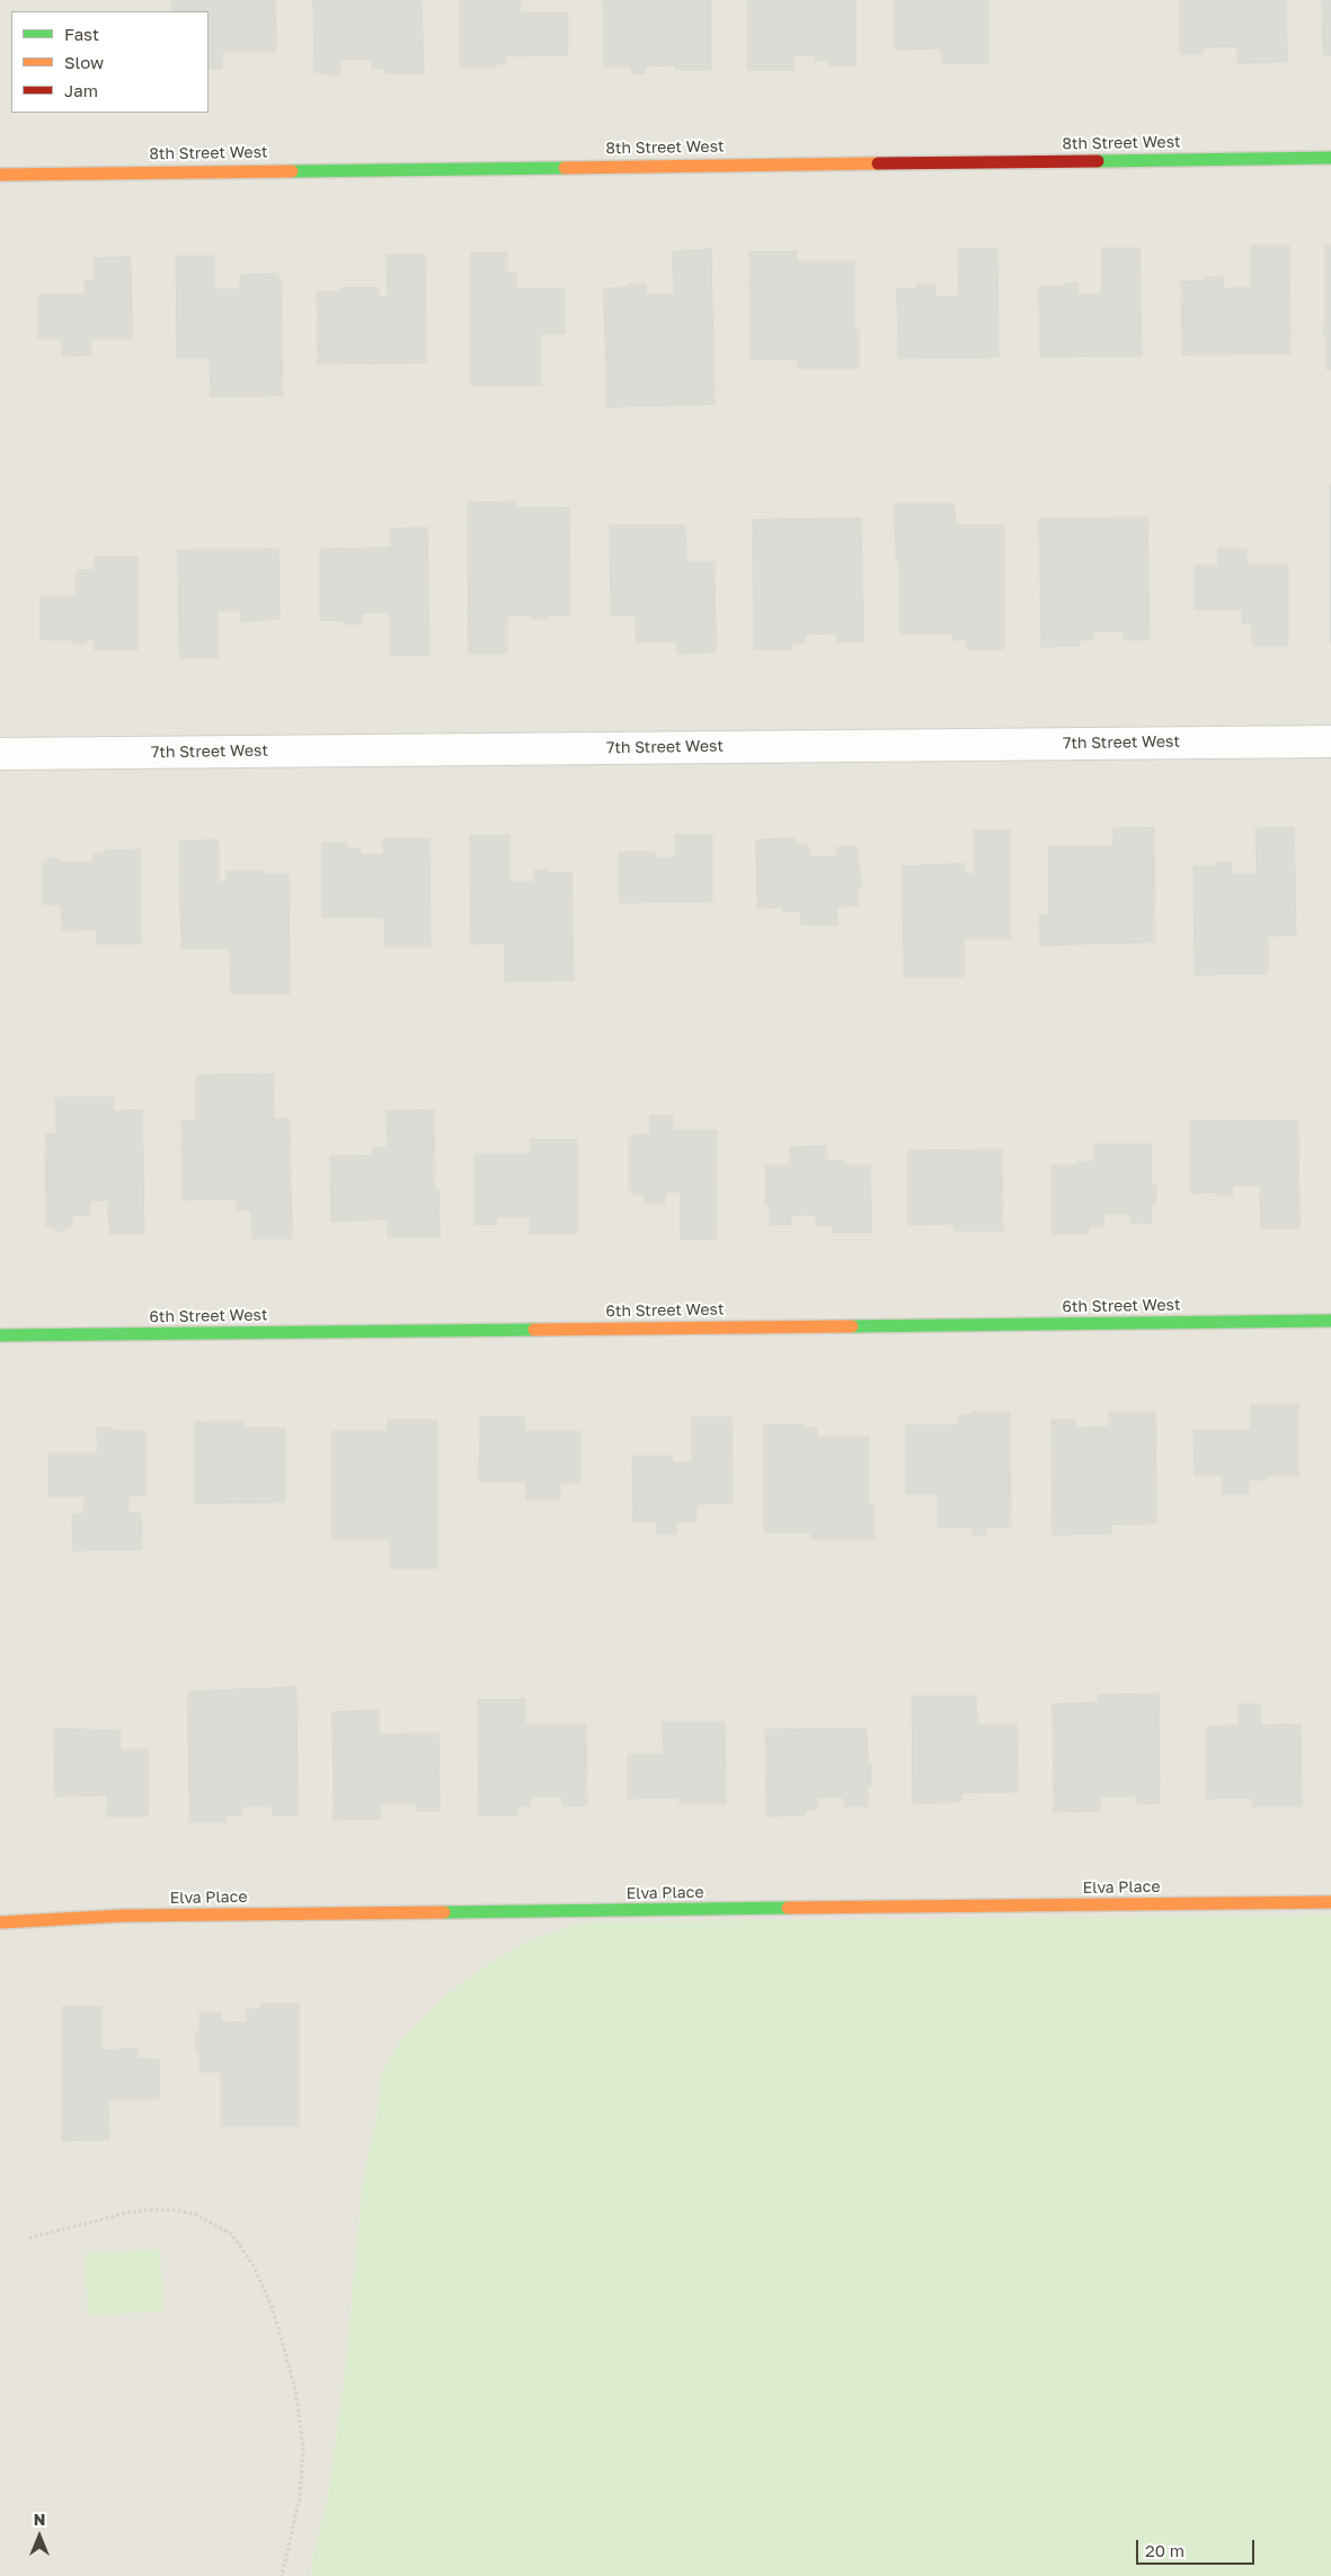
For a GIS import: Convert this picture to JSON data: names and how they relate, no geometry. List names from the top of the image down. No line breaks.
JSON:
{"streets":{"street":["8th Street West","7th Street West","6th Street West","Elva Place"]},"legend":["Fast","Slow","Jam"],"scale_bar":"20 m","north":"top"}
